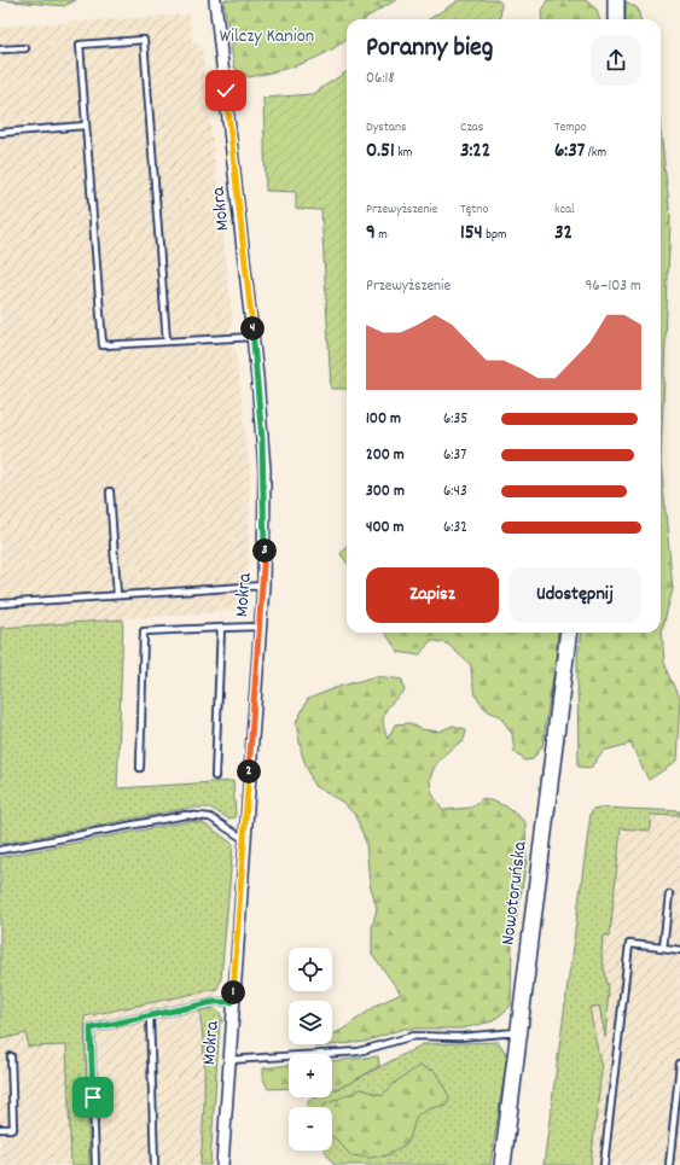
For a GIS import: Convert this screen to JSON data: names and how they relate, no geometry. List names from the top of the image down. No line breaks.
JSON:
{"streets":{"main road":["Nowotoruńska"],"street":["Mokra"]},"parks":["Wilczy Kanion"],"page":{"heading":["Poranny bieg","06:18"],"stats":[["Dystans","0.51 km"],["Czas","3:22"],["Tempo","6:37 /km"],["Przewyższenie","9 m"],["Tętno","154 bpm"],["kcal","32"]],"chart":["Przewyższenie","96–103 m"],"pins":["4","3","2","1"],"list":[{"name":"100 m","note":"6:35"},{"name":"200 m","note":"6:37"},{"name":"300 m","note":"6:43"},{"name":"400 m","note":"6:32"}],"buttons":["Zapisz","Udostępnij"],"map_buttons":["+","−"]}}
